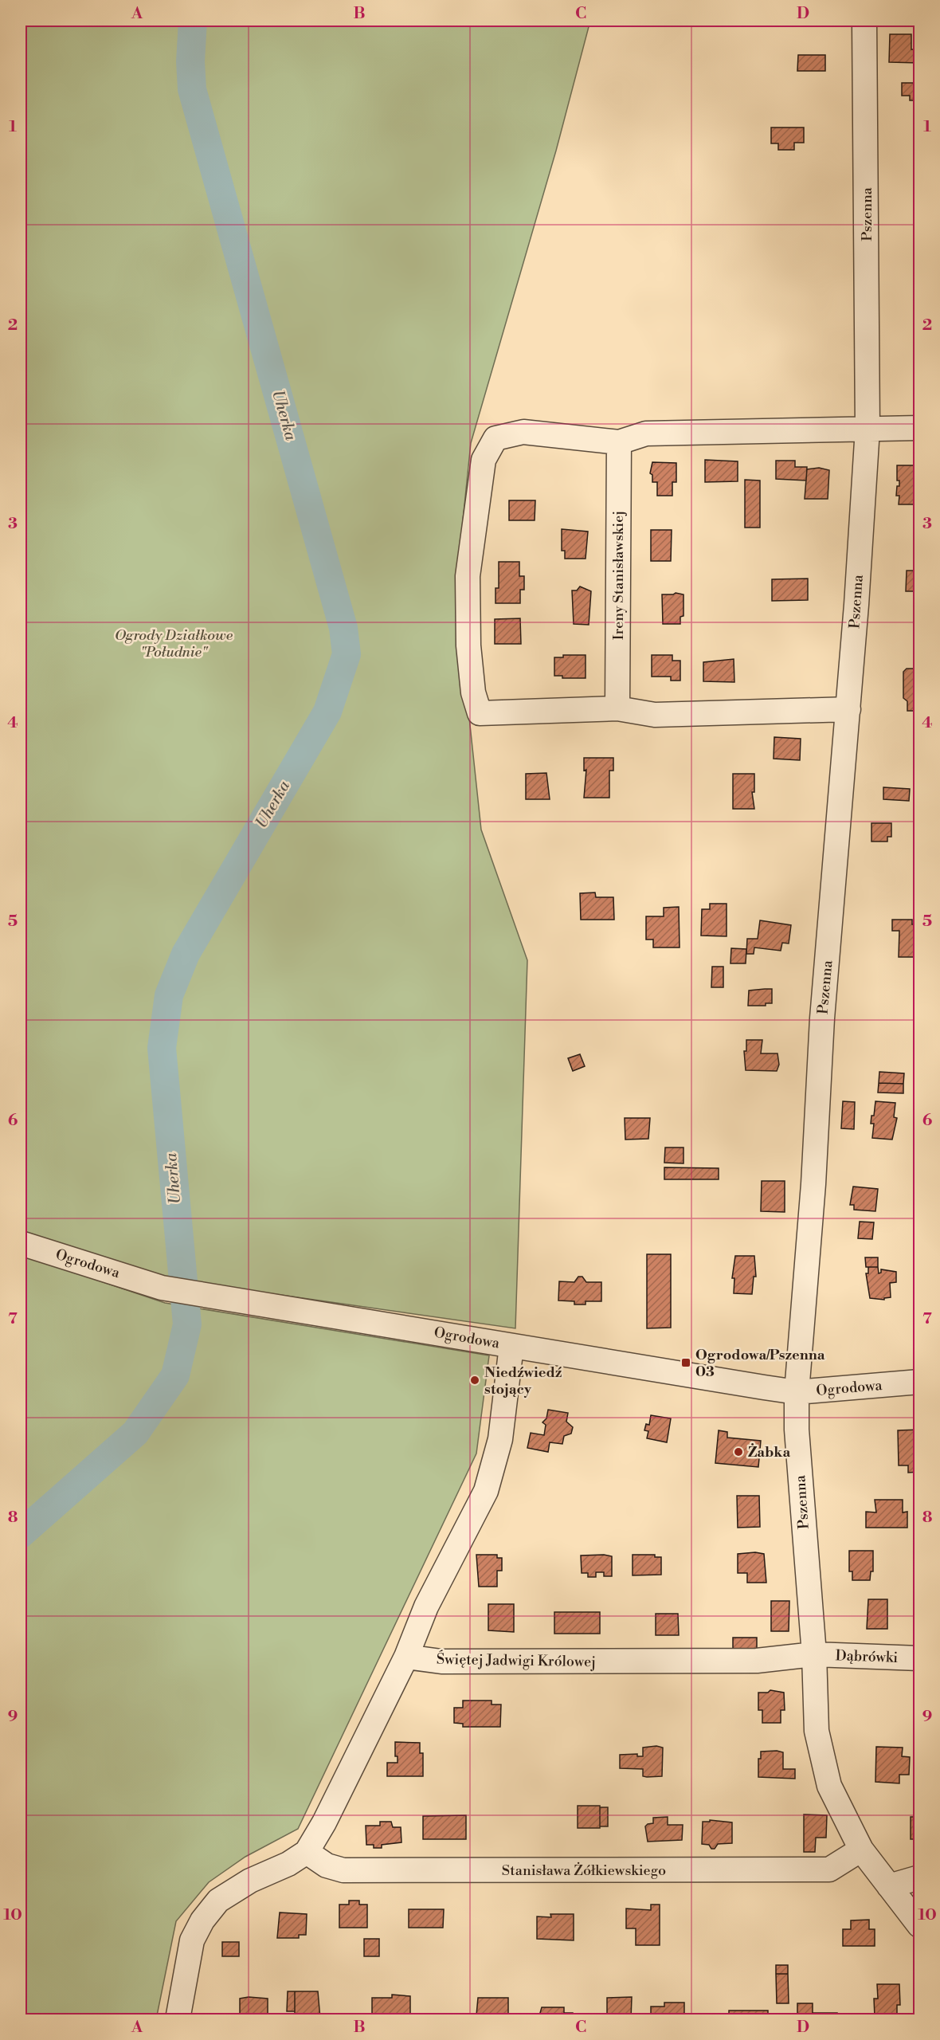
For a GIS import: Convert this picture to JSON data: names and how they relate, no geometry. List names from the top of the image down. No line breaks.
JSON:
{"streets":{"street":["Pszenna","Ireny Stanisławskiej","Ogrodowa","Dąbrówki","Świętej Jadwigi Królowej","Stanisława Żółkiewskiego"]},"crossings":[["Pszenna","Ogrodowa"],["Pszenna","Dąbrówki"],["Pszenna","Świętej Jadwigi Królowej"],["Pszenna","Stanisława Żółkiewskiego"],["Dąbrówki","Świętej Jadwigi Królowej"]],"water":["Uherka"],"parks":["Ogrody Działkowe \"Południe\""],"places":{"transit":["Ogrodowa/Pszenna 03"],"other":["Niedźwiedź stojący","Żabka"]},"grid":{"columns":["A","B","C","D"],"rows":["1","2","3","4","5","6","7","8","9","10"]}}
